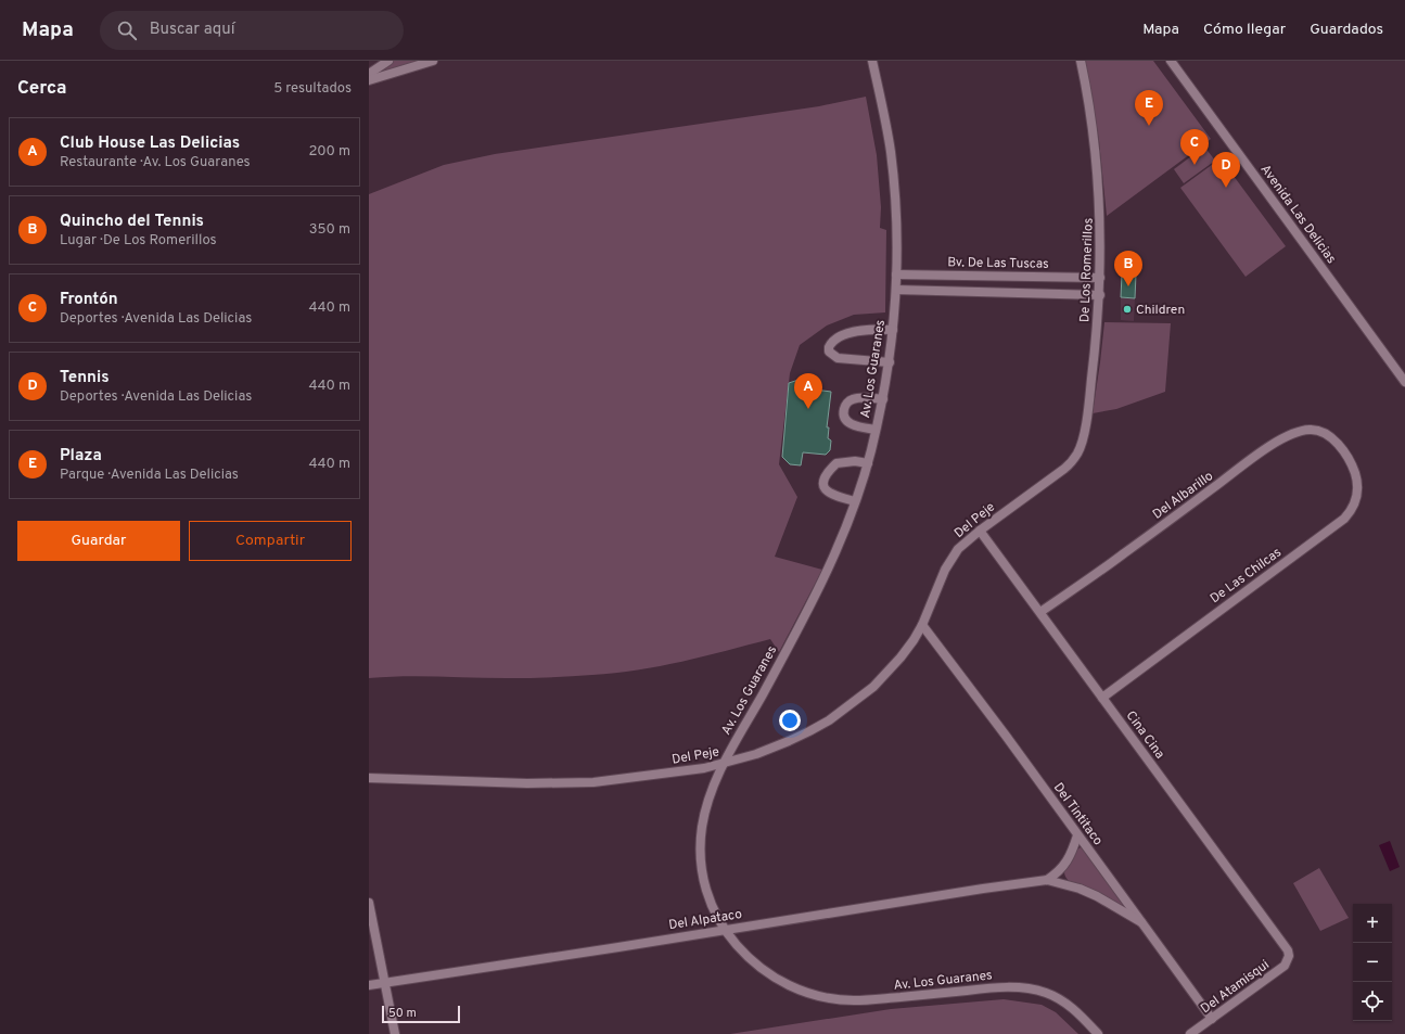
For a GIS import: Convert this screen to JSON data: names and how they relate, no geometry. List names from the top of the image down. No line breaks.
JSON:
{"streets":{"street":["Avenida Las Delicias","Bv. De Las Tuscas","De Los Romerillos","Av. Los Guaranes","Del Albarillo","Del Peje","De Las Chilcas","Cina Cina","Del Tintitaco","Del Alpataco","Del Atamisqui"]},"crossings":[["Bv. De Las Tuscas","De Los Romerillos"],["Bv. De Las Tuscas","Av. Los Guaranes"],["De Los Romerillos","Del Peje"],["Av. Los Guaranes","Del Peje"],["Av. Los Guaranes","Del Alpataco"],["Del Albarillo","De Las Chilcas"],["Del Albarillo","Cina Cina"],["Del Peje","Cina Cina"],["Del Peje","Del Tintitaco"],["De Las Chilcas","Cina Cina"],["Cina Cina","Del Atamisqui"],["Del Tintitaco","Del Alpataco"],["Del Tintitaco","Del Atamisqui"]],"places":["Children"],"scale_bar":"50 m","page":{"header":"Mapa","search":"Buscar aquí","nav":["Mapa","Cómo llegar","Guardados"],"heading":["Cerca","5 resultados"],"pins":["E","C","D","B","A"],"list":[{"mark":"A","name":"Club House Las Delicias","note":"Restaurante · Av. Los Guaranes","value":"200 m"},{"mark":"B","name":"Quincho del Tennis","note":"Lugar · De Los Romerillos","value":"350 m"},{"mark":"C","name":"Frontón","note":"Deportes · Avenida Las Delicias","value":"440 m"},{"mark":"D","name":"Tennis","note":"Deportes · Avenida Las Delicias","value":"440 m"},{"mark":"E","name":"Plaza","note":"Parque · Avenida Las Delicias","value":"440 m"}],"buttons":["Guardar","Compartir"],"map_buttons":["+","−"],"scale":"50 m"}}
